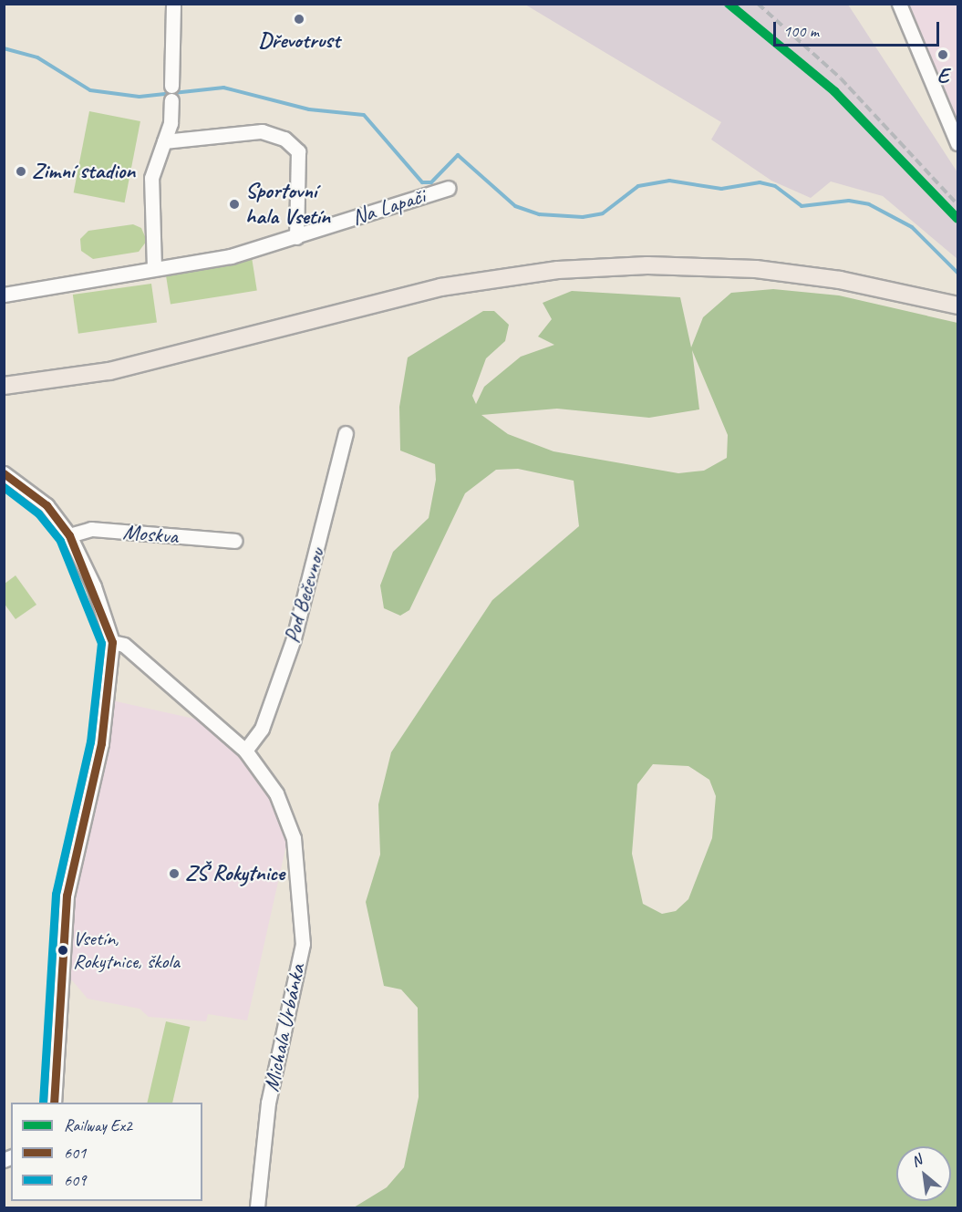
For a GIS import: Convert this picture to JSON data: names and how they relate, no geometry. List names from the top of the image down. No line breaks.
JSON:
{"streets":{"street":["Na Lapači","Moskva","Pod Bečevnou","Michala Urbánka"]},"crossings":[["Pod Bečevnou","Michala Urbánka"]],"places":["Dřevotrust","E","Zimní stadion","Sportovní hala Vsetín","ZŠ Rokytnice","Vsetín, Rokytnice, škola"],"lines":["rail line Ex2","transit line 601","transit line 609"],"legend":["Railway Ex2","601","609"],"scale_bar":"100 m","north":"top left"}
